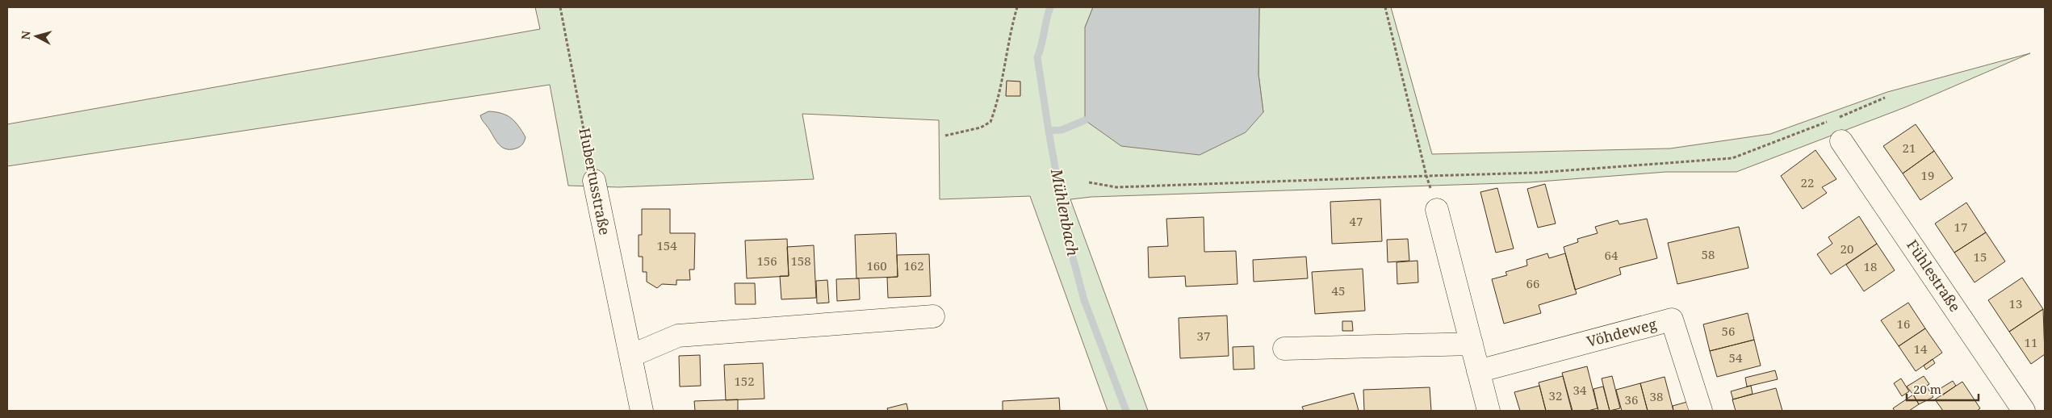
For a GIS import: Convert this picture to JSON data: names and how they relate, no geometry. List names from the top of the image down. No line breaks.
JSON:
{"streets":{"street":["Hubertusstraße","Fühlestraße","Vöhdeweg"]},"water":["Mühlenbach"],"house_numbers":["21","19","22","47","17","154","20","58","64","15","156","158","160","162","18","66","45","13","16","56","37","11","14","54","152","34","32","38","36"],"scale_bar":"20 m","north":"left"}
